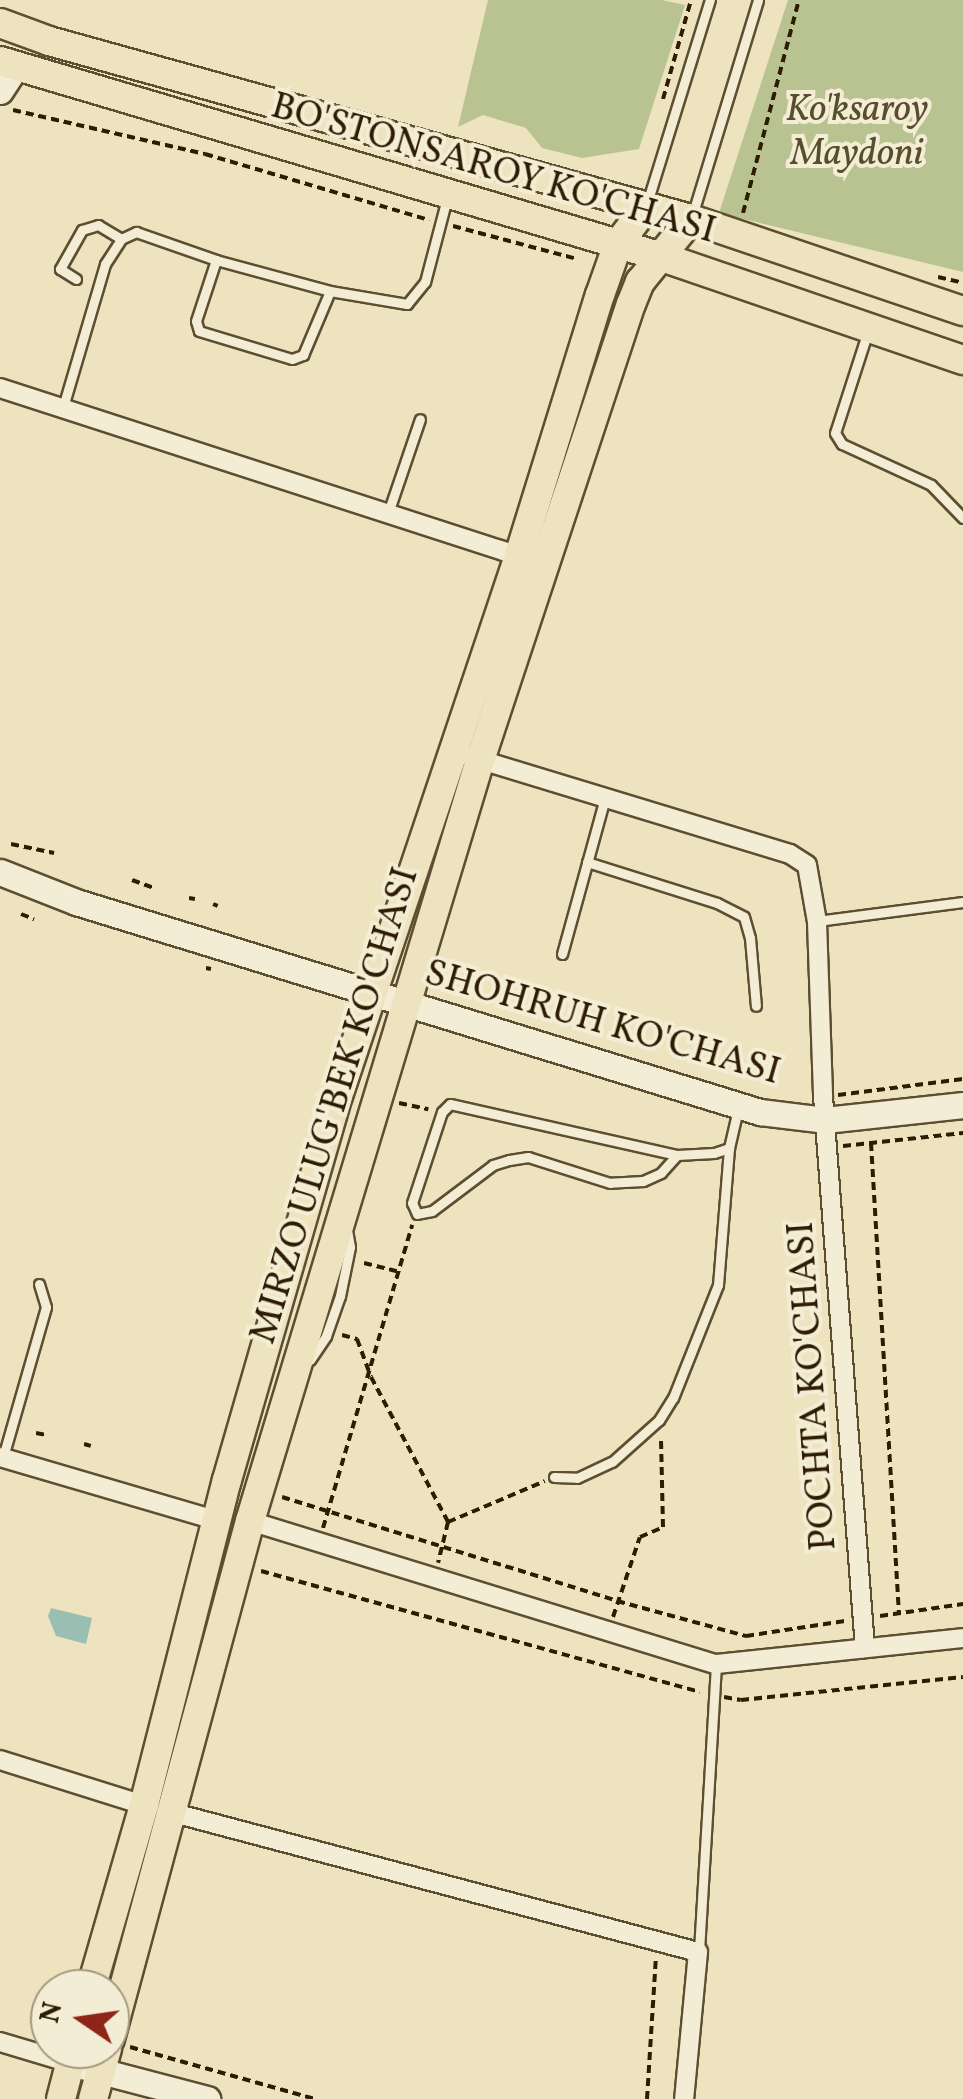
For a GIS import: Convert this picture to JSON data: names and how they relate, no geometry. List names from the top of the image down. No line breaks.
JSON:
{"streets":{"main road":["BO'STONSAROY KO'CHASI","SHOHRUH KO'CHASI","MIRZO ULUG'BEK KO'CHASI"],"street":["POCHTA KO'CHASI"]},"crossings":[["BO'STONSAROY KO'CHASI","MIRZO ULUG'BEK KO'CHASI"],["SHOHRUH KO'CHASI","MIRZO ULUG'BEK KO'CHASI"],["SHOHRUH KO'CHASI","POCHTA KO'CHASI"],["MIRZO ULUG'BEK KO'CHASI","POCHTA KO'CHASI"]],"parks":["Ko'ksaroy Maydoni"],"north":"left"}
